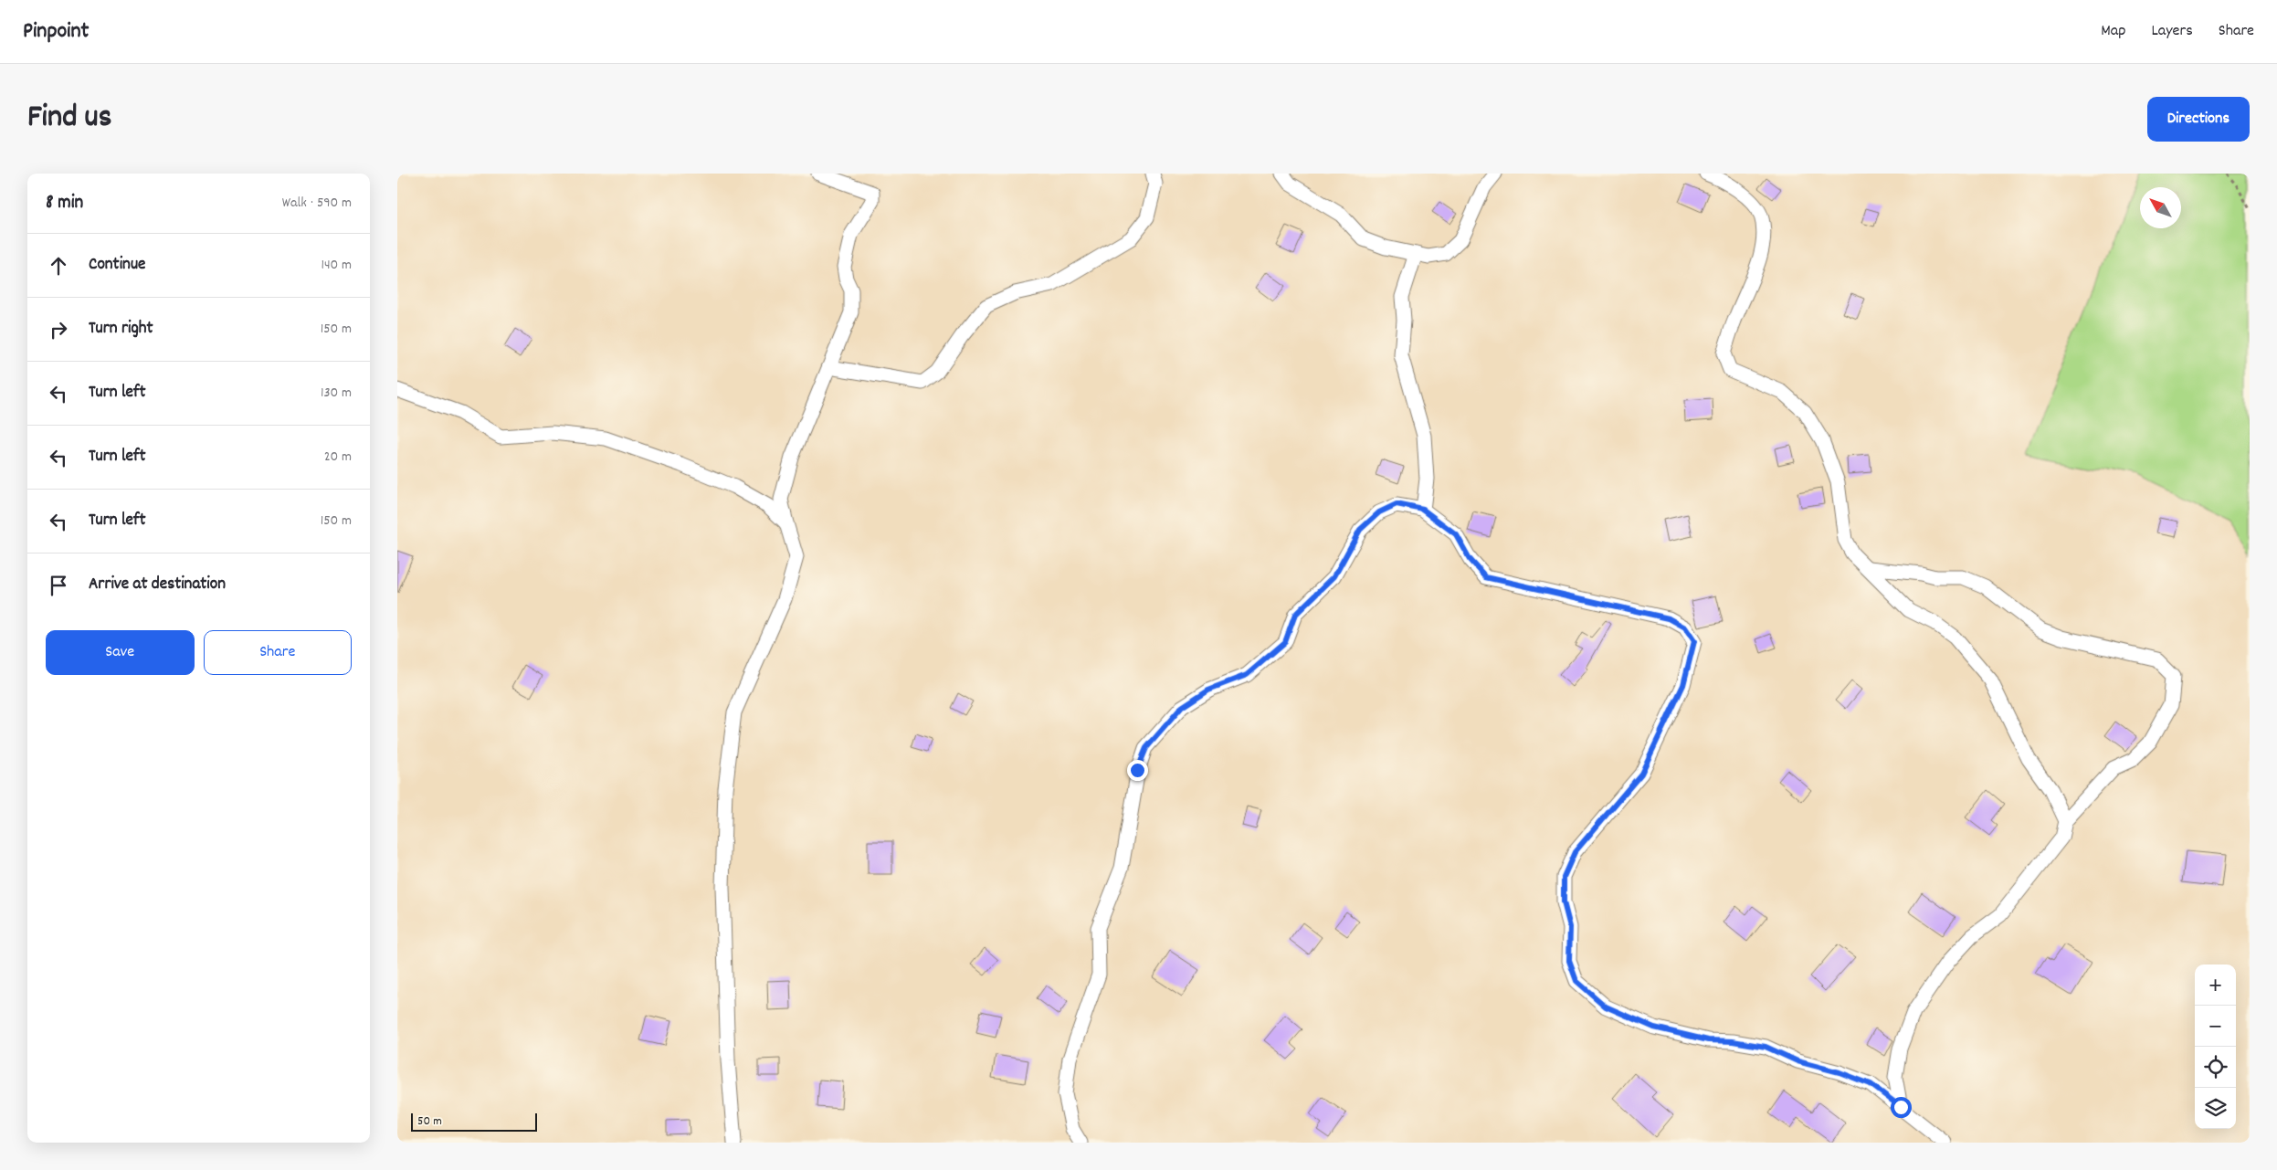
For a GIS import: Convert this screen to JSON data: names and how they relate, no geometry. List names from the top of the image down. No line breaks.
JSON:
{"scale_bar":"50 m","north":"top left","page":{"header":"Pinpoint","nav":["Map","Layers","Share"],"title":"Find us","buttons":["Directions",["Save","Share"]],"heading":["8 min","Walk · 590 m"],"list":[["Continue","140 m"],["Turn right","150 m"],["Turn left","130 m"],["Turn left","20 m"],["Turn left","150 m"],"Arrive at destination"],"map_buttons":["+","−"],"scale":"50 m"}}
